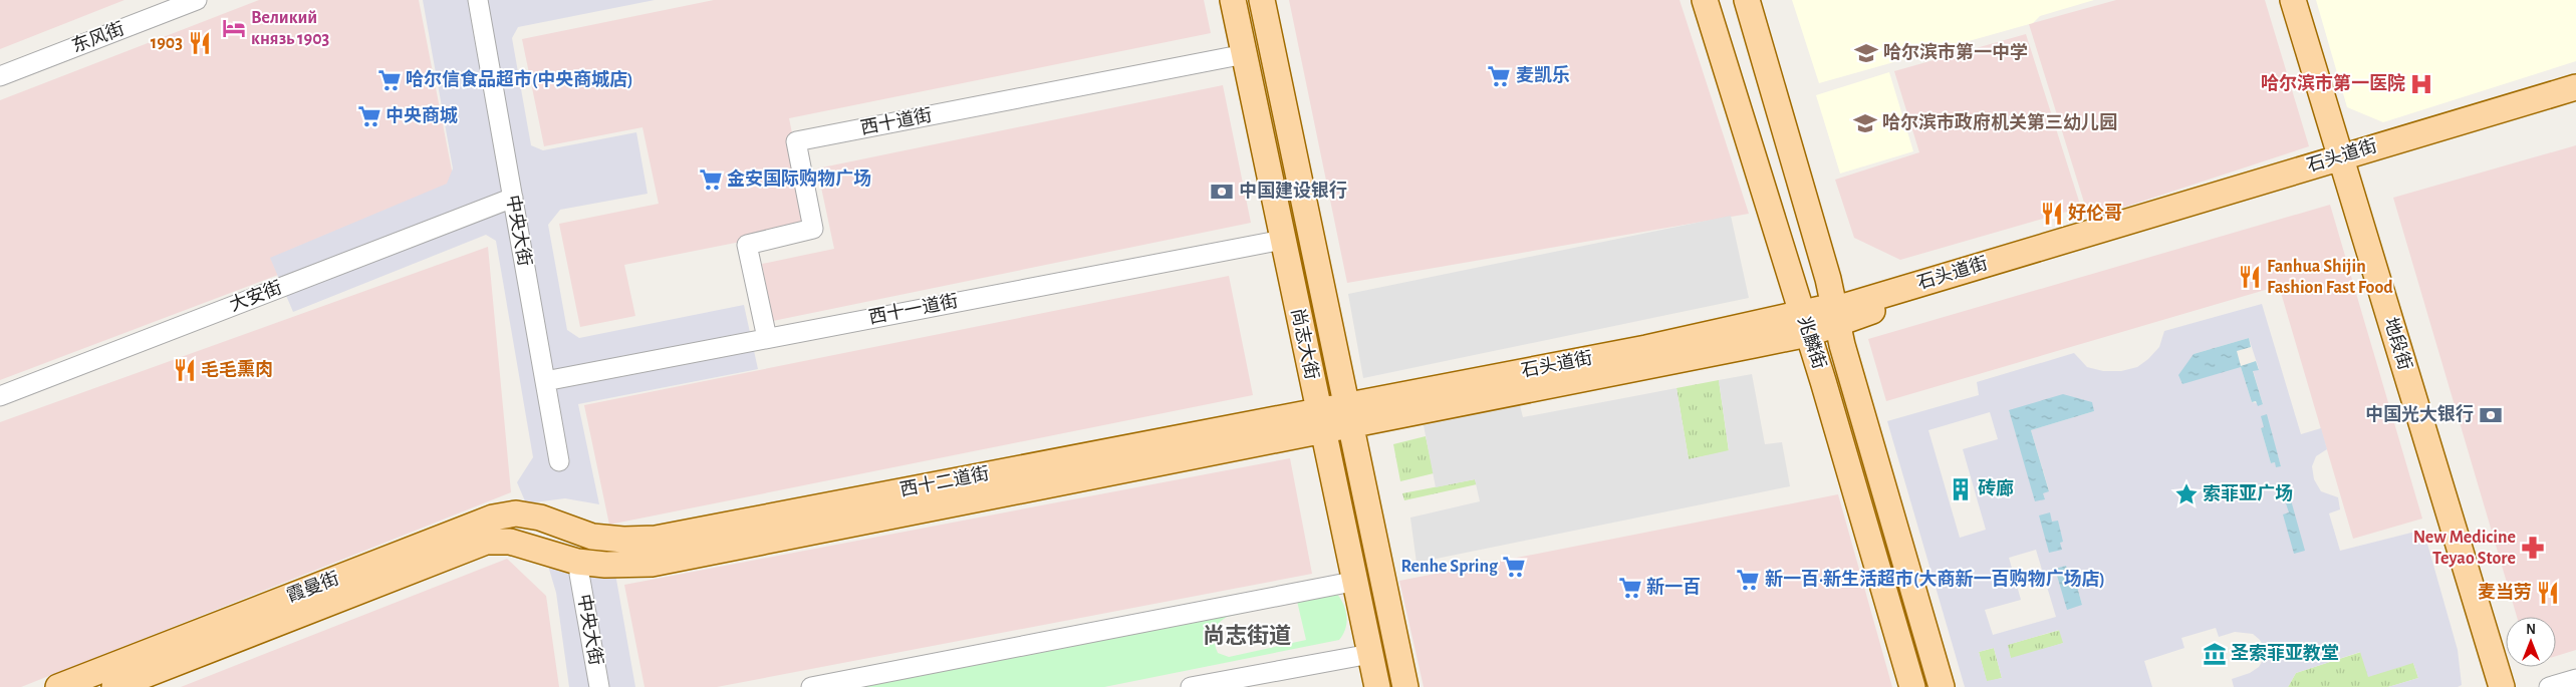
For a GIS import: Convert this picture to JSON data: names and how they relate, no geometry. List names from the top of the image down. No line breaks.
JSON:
{"streets":{"main road":["石头道街","兆麟街","尚志大街","地段街","西十二道街","霞曼街"],"street":["东风街","西十道街","中央大街","大安街","西十一道街"]},"crossings":[["西十道街","西十一道街"],["西十道街","尚志大街"],["石头道街","兆麟街"],["石头道街","尚志大街"],["石头道街","地段街"],["石头道街","西十二道街"],["中央大街","大安街"],["中央大街","西十一道街"],["中央大街","西十二道街"],["中央大街","霞曼街"],["西十一道街","尚志大街"],["尚志大街","西十二道街"],["西十二道街","霞曼街"]],"districts":["尚志街道"],"places":{"hotel":["Великий князь 1903"],"restaurant":["1903","好伦哥","Fanhua Shijin Fashion Fast Food","毛毛熏肉","麦当劳"],"school or university":["哈尔滨市第一中学","哈尔滨市政府机关第三幼儿园"],"supermarket":["麦凯乐","哈尔信食品超市(中央商城店)","中央商城","金安国际购物广场","Renhe Spring","新一百·新生活超市(大商新一百购物广场店)","新一百"],"hospital":["哈尔滨市第一医院"],"bank":["中国建设银行","中国光大银行"],"building":["砖廊"],"place":["索菲亚广场"],"pharmacy":["New Medicine Teyao Store"],"museum":["圣索菲亚教堂"]},"north":"top"}
